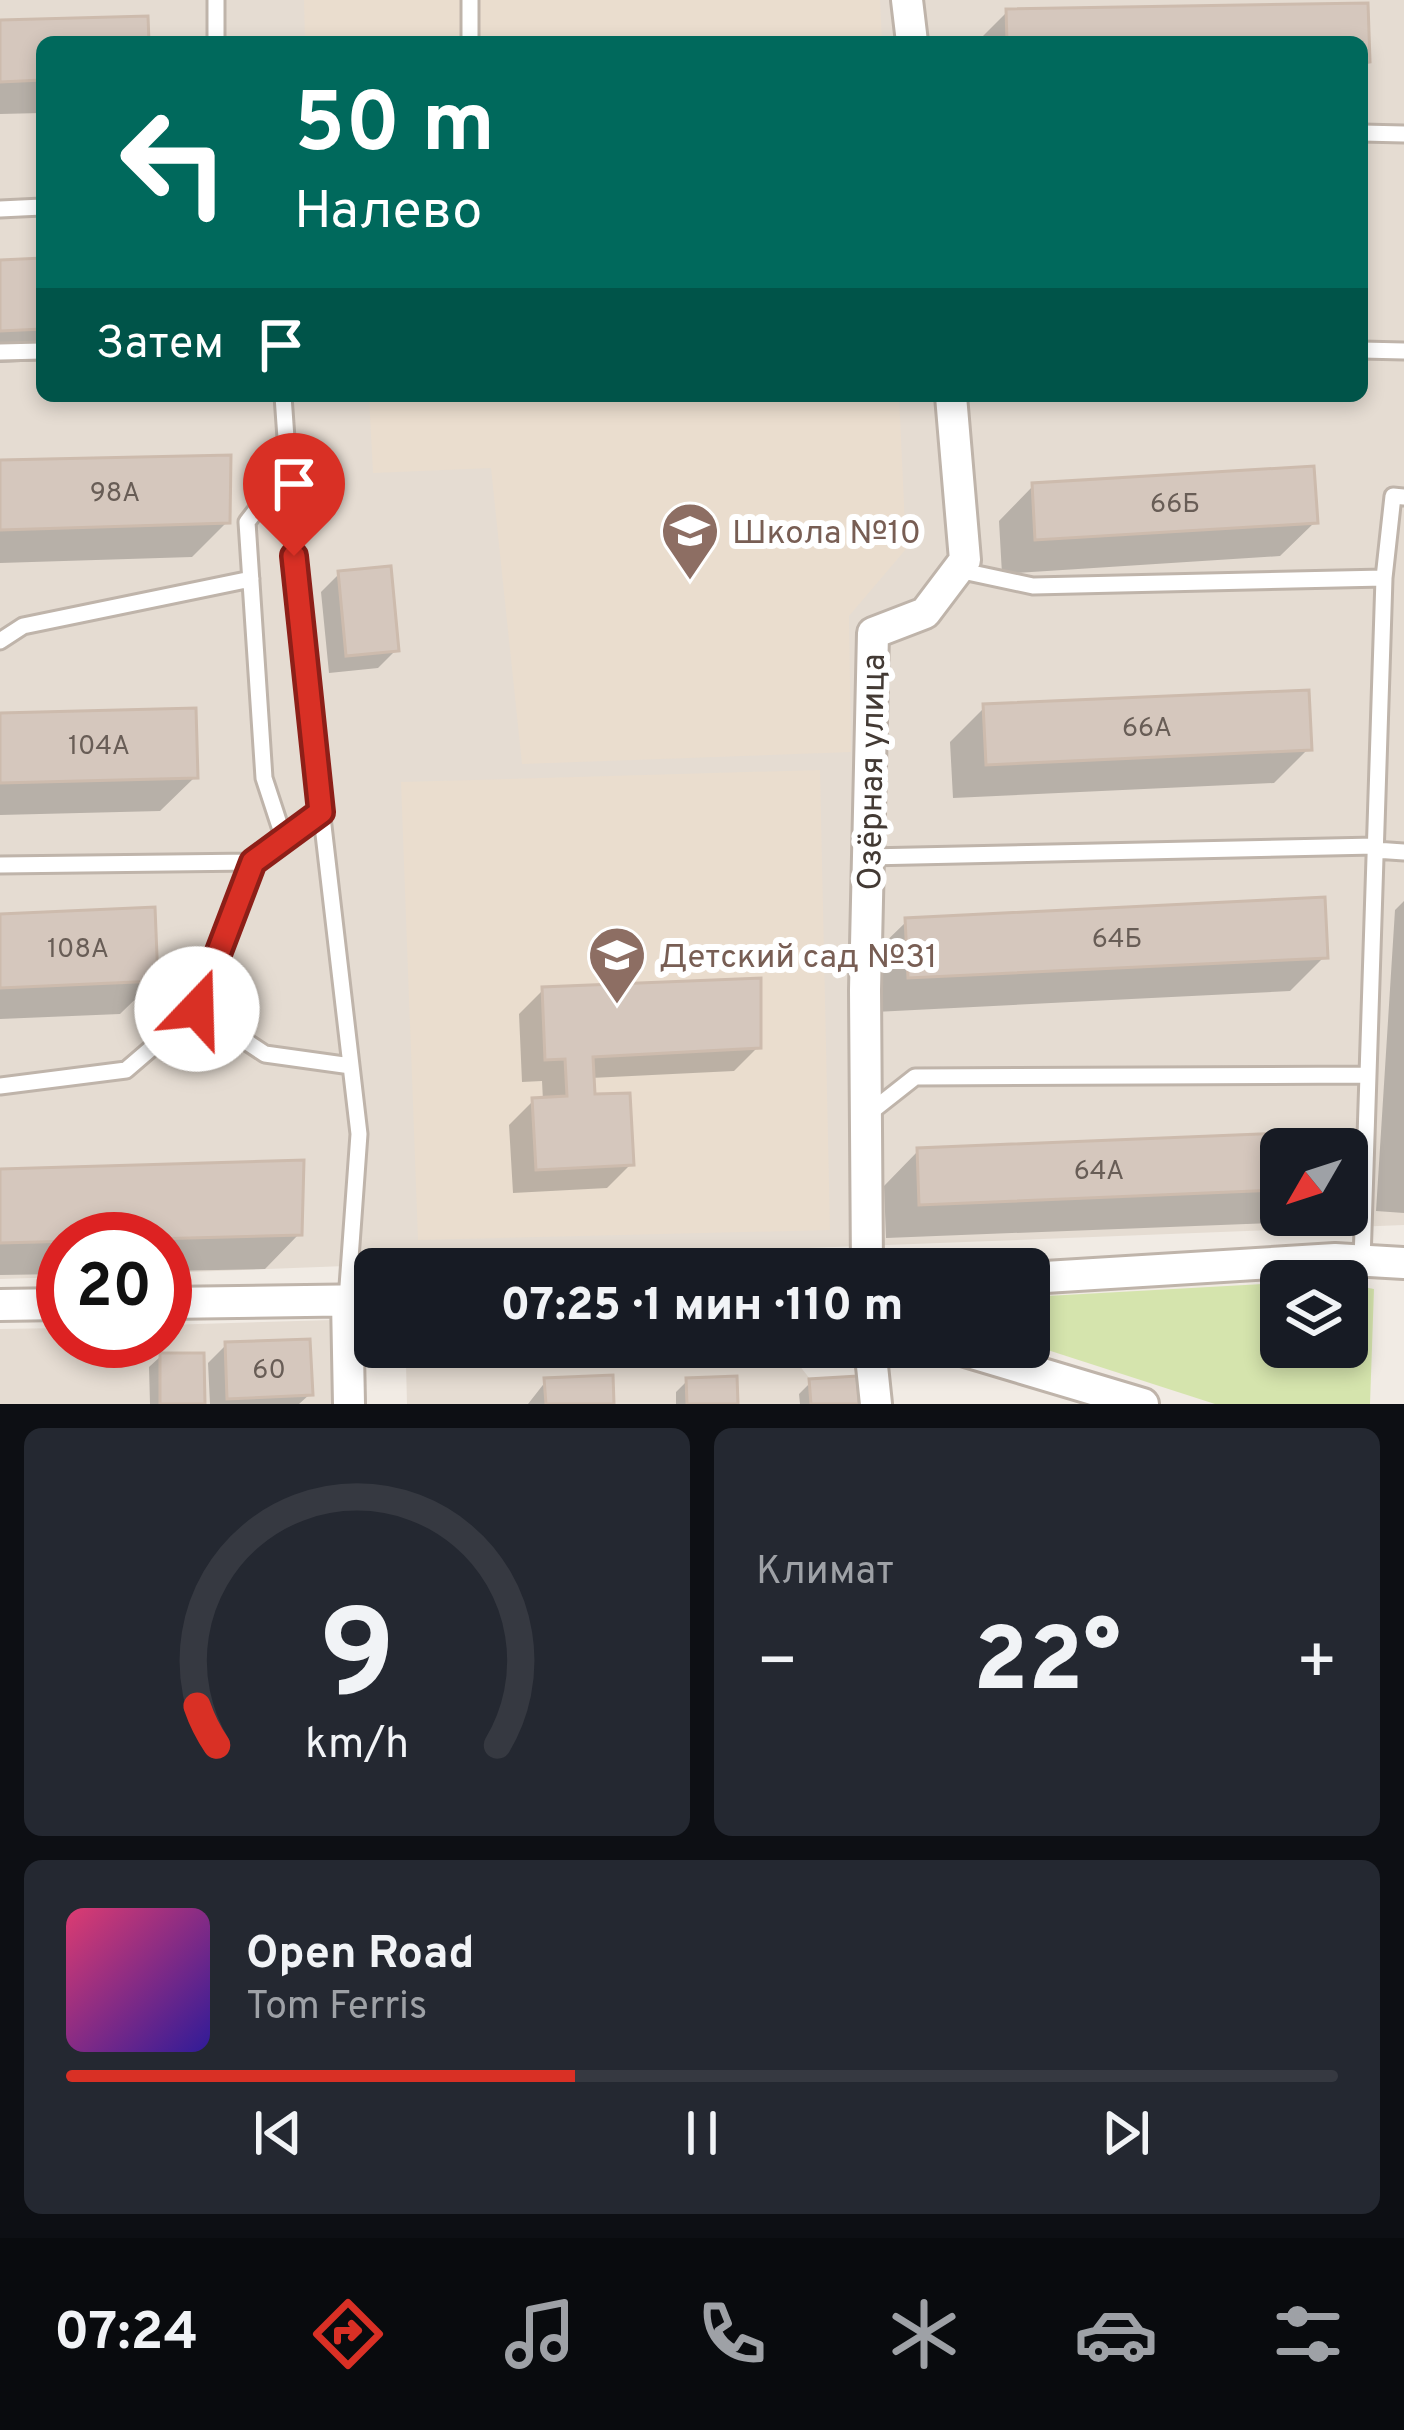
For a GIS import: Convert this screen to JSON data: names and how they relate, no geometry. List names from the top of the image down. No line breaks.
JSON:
{"streets":{"street":["Озёрная улица"]},"places":{"school or university":["Школа №10","Детский сад №31"]},"house_numbers":["98А","66Б","66А","104А","64Б","108А","64А","60"],"north":"bottom left","page":{"turn":["50 m","Налево"],"then":"Затем","limit":"20","trip":"07:25 · 1 мин · 110 m","tile":"Климат","heat":["−","22°","+"],"song":["Open Road","Tom Ferris"],"tabs":"07:24","gauge":["9","km/h"]}}
